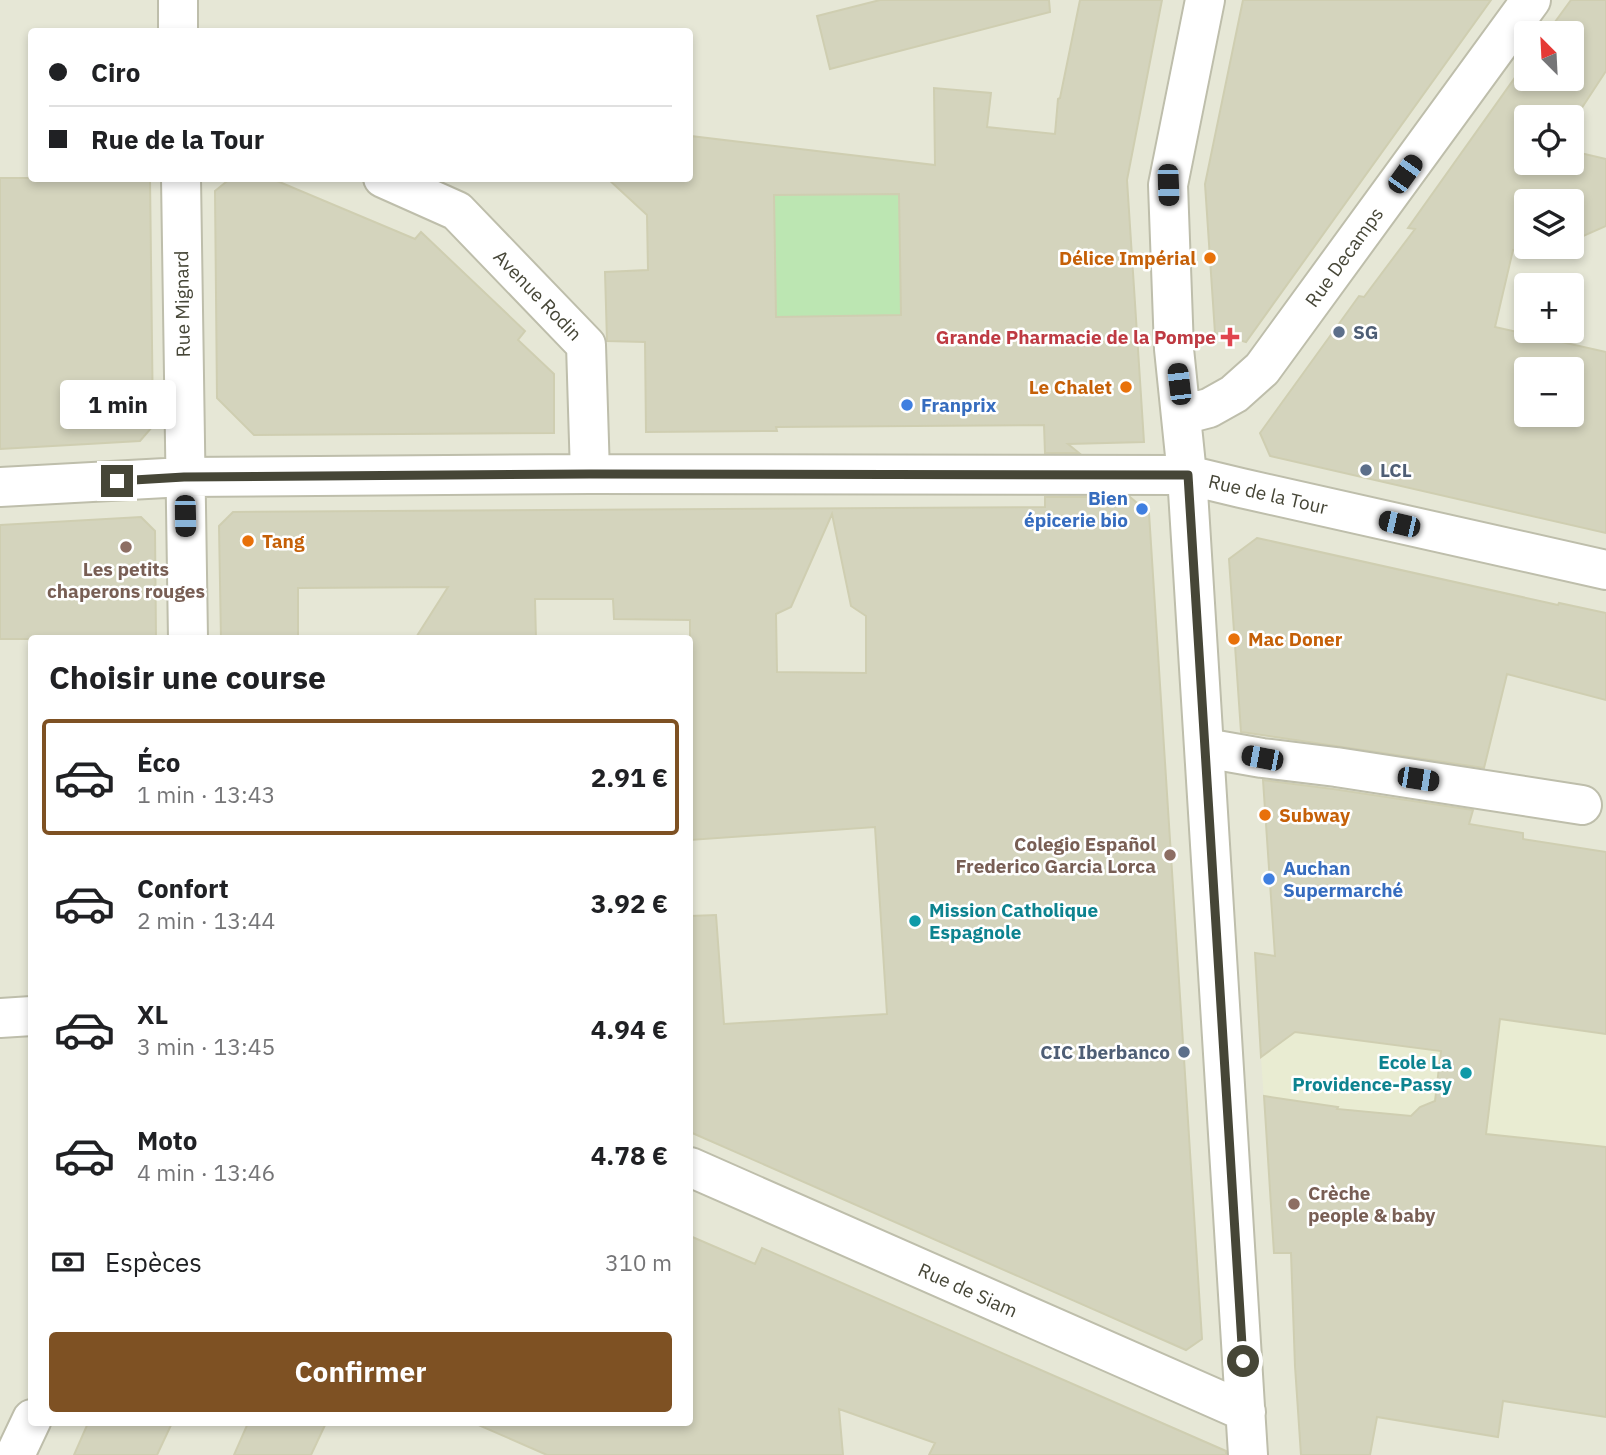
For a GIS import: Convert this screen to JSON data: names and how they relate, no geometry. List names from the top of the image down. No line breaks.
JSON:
{"streets":{"street":["Rue Decamps","Avenue Rodin","Rue Mignard","Rue de la Tour","Rue de Siam"]},"crossings":[["Avenue Rodin","Rue de la Tour"],["Rue Mignard","Rue de la Tour"]],"places":{"other":["Délice Impérial","SG","Le Chalet","Franprix","LCL","Bien épicerie bio","Tang","Les petits chaperons rouges","Mac Doner","Subway","Colegio Español Frederico Garcia Lorca","Auchan Supermarché","Mission Catholique Espagnole","CIC Iberbanco","Ecole La Providence-Passy","Crèche people & baby"],"health":["Grande Pharmacie de la Pompe"]},"north":"top left","page":{"map_buttons":["+","−"],"banner":["Ciro","Rue de la Tour"],"bubble":"1 min","heading":"Choisir une course","list":[{"name":"Éco","note":"1 min · 13:43","value":"2.91 €"},{"name":"Confort","note":"2 min · 13:44","value":"3.92 €"},{"name":"XL","note":"3 min · 13:45","value":"4.94 €"},{"name":"Moto","note":"4 min · 13:46","value":"4.78 €"}],"pay":["Espèces","310 m"],"buttons":"Confirmer"}}
